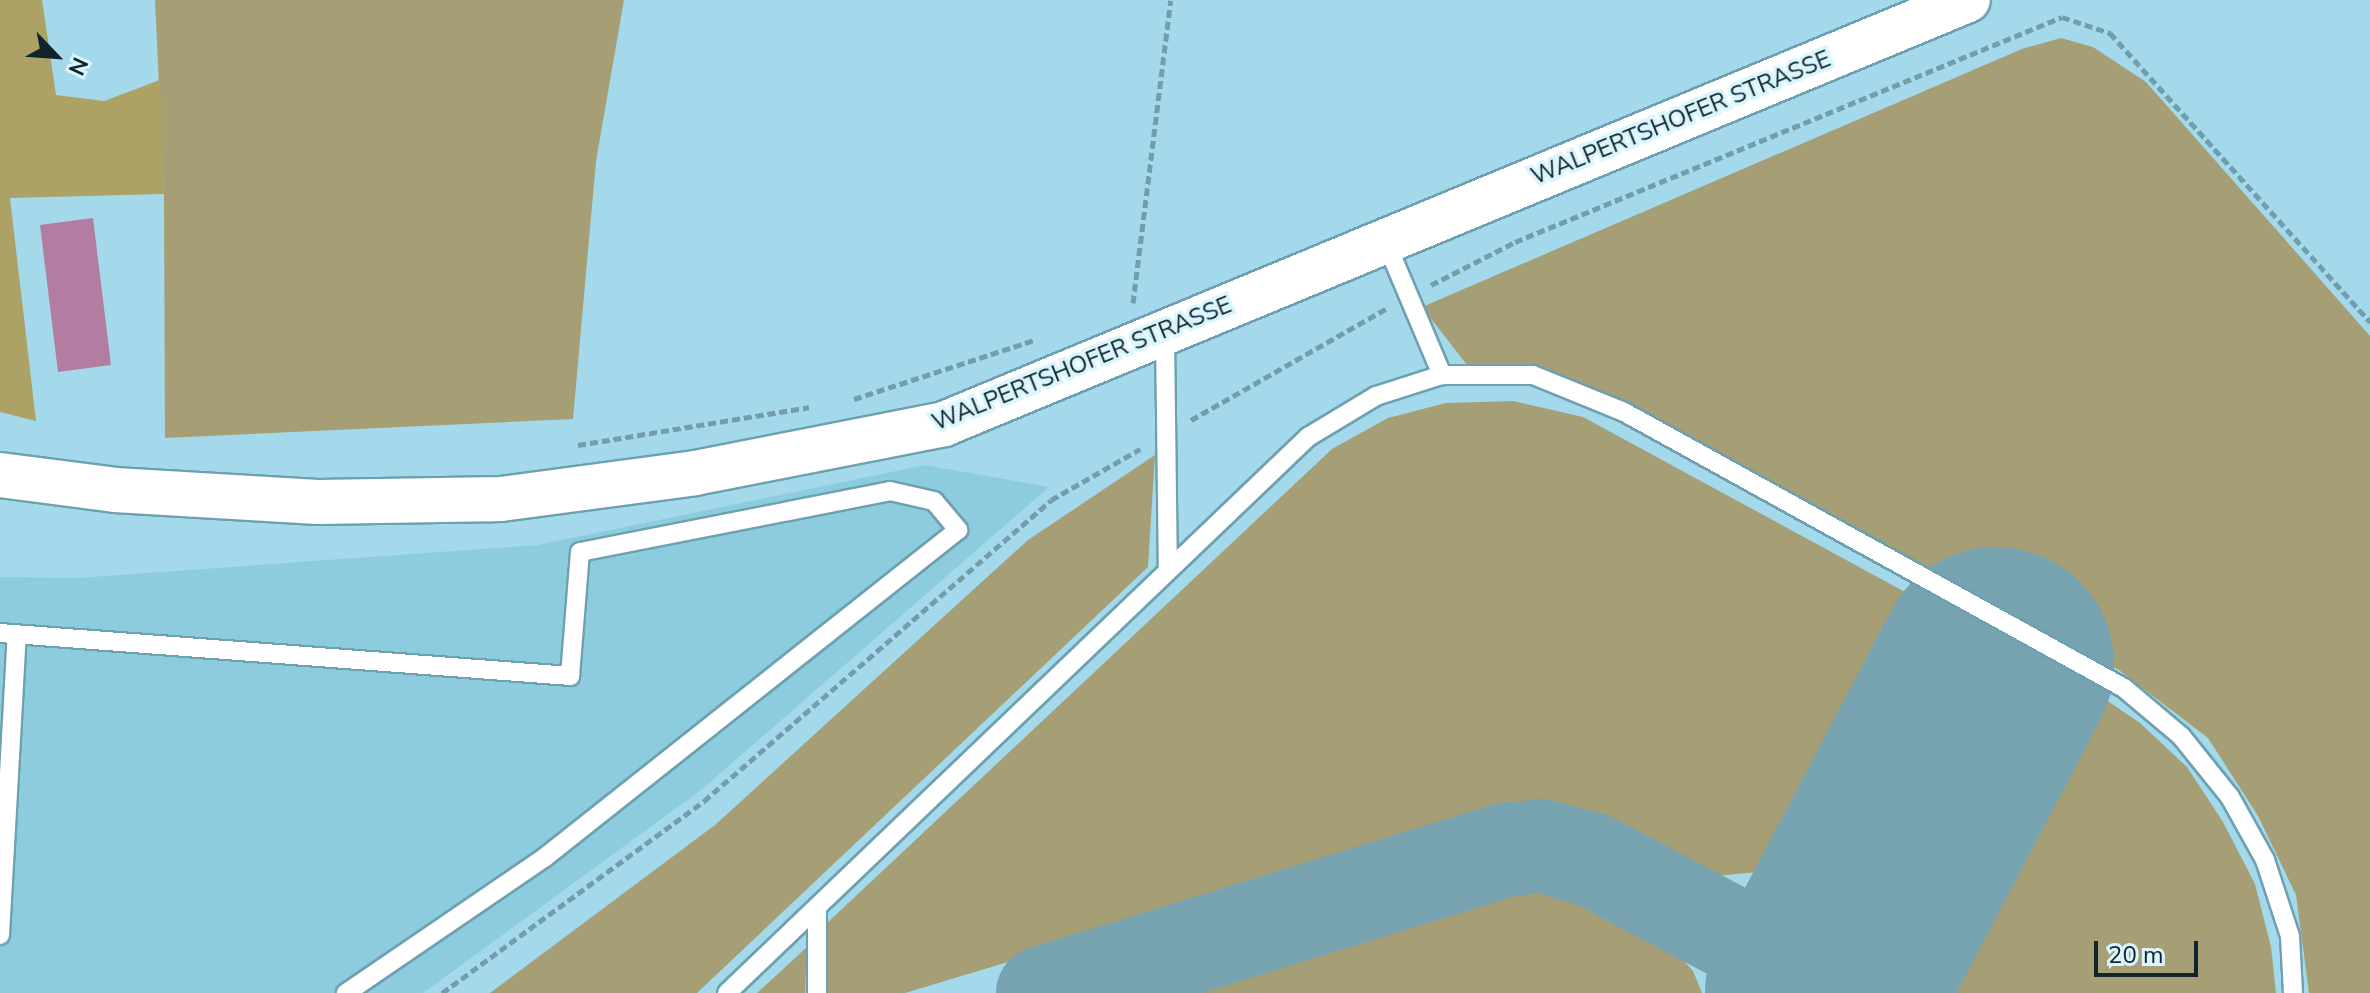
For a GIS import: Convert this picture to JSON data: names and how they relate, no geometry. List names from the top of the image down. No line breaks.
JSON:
{"streets":{"street":["WALPERTSHOFER STRASSE"]},"scale_bar":"20 m","north":"bottom right"}
